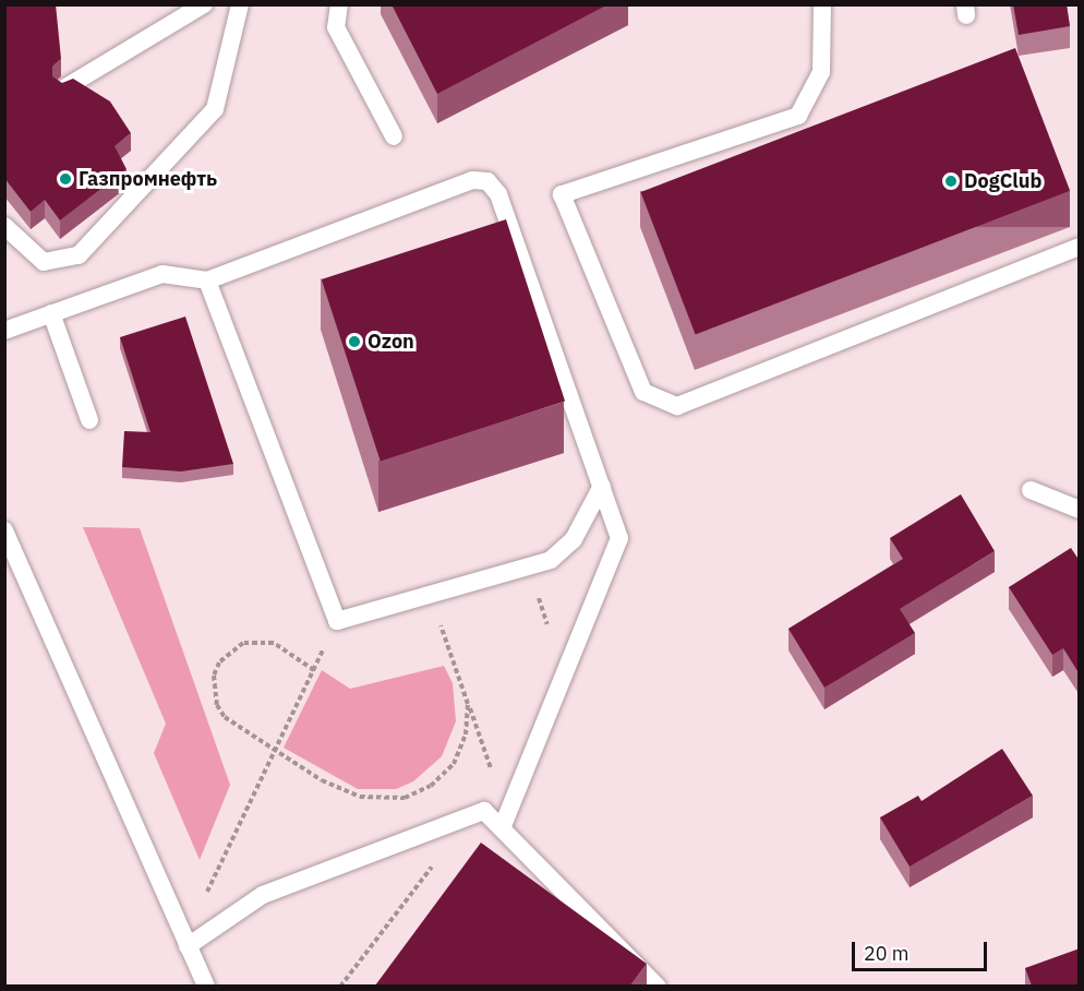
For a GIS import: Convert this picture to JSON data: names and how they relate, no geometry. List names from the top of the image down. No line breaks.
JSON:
{"places":["Газпромнефть","DogClub","Ozon"],"scale_bar":"20 m"}
